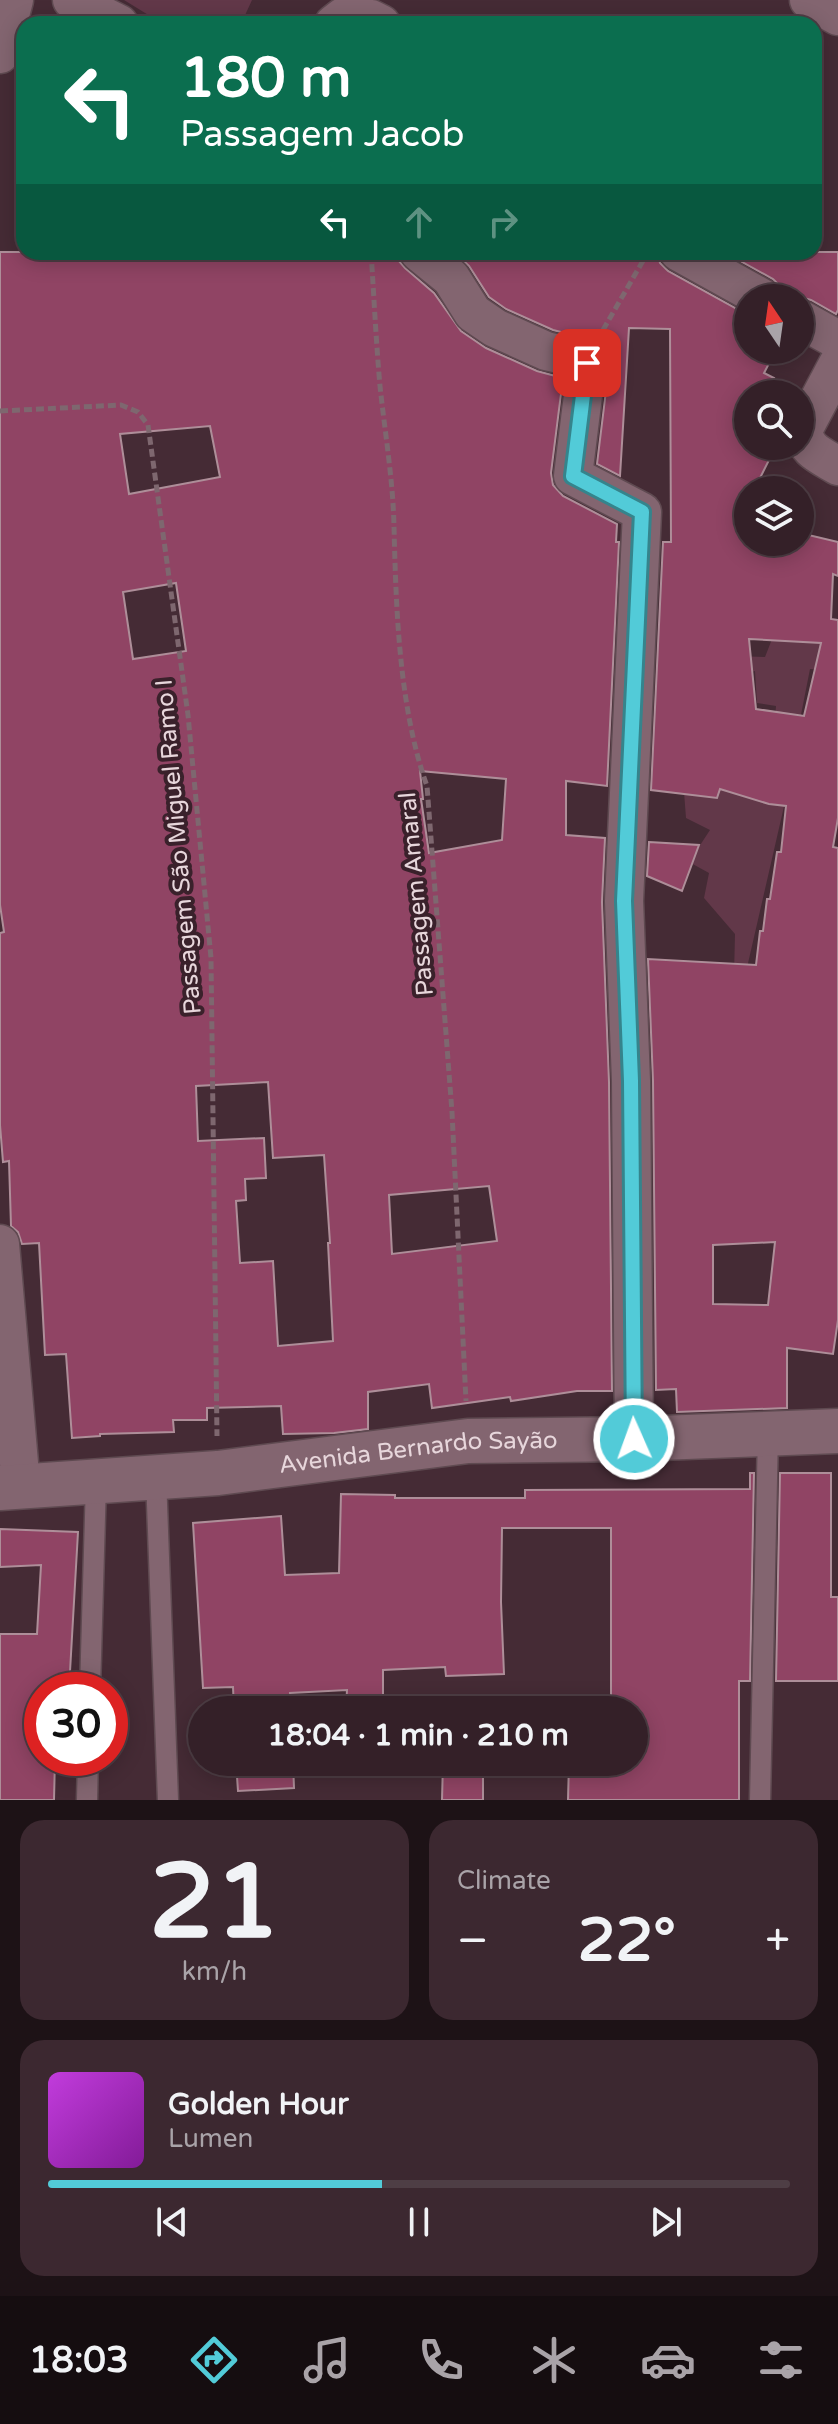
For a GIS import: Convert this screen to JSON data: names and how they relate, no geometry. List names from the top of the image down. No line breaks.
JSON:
{"streets":{"street":["Avenida Bernardo Sayão"],"path":["Passagem São Miguel Ramo I","Passagem Amaral"]},"crossings":[["Passagem São Miguel Ramo I","Avenida Bernardo Sayão"],["Passagem Amaral","Avenida Bernardo Sayão"]],"north":"top","page":{"turn":["180 m","Passagem Jacob"],"limit":"30","trip":"18:04 · 1 min · 210 m","tile":[["21","km/h"],"Climate"],"heat":["−","22°","+"],"song":["Golden Hour","Lumen"],"tabs":"18:03"}}
